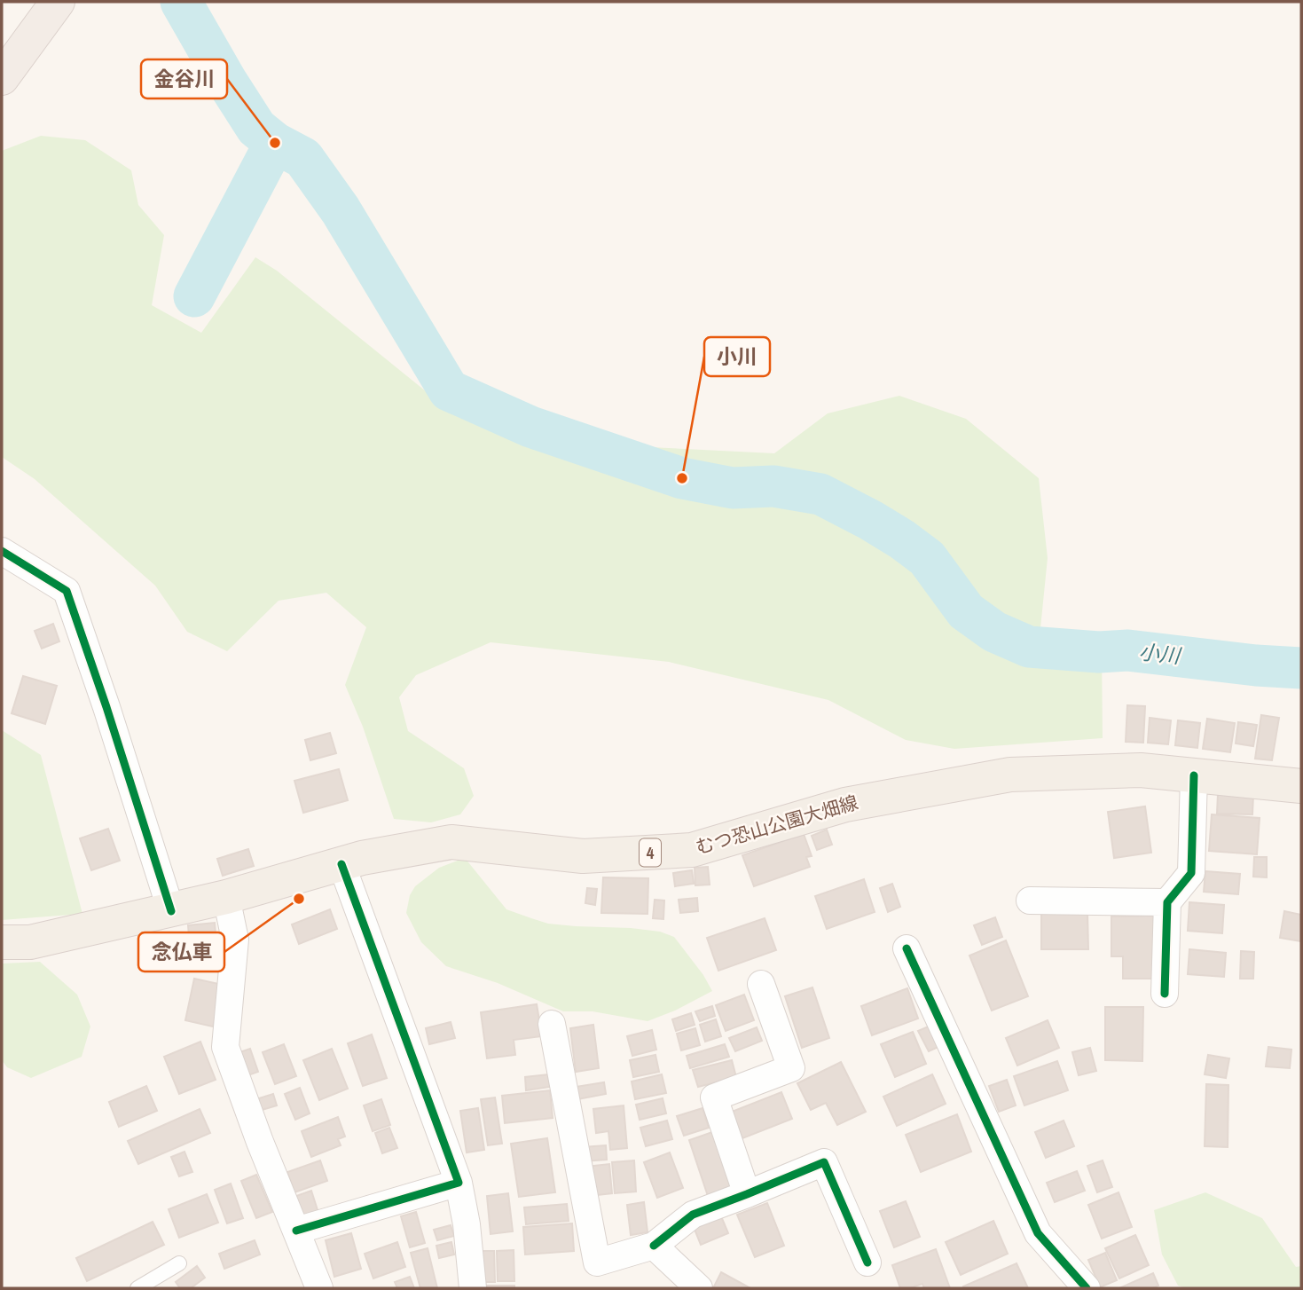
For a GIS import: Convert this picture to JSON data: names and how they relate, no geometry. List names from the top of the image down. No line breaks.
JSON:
{"streets":{"main road":["むつ恐山公園大畑線","4"]},"water":["小川"],"places":["金谷川","小川","念仏車"]}
